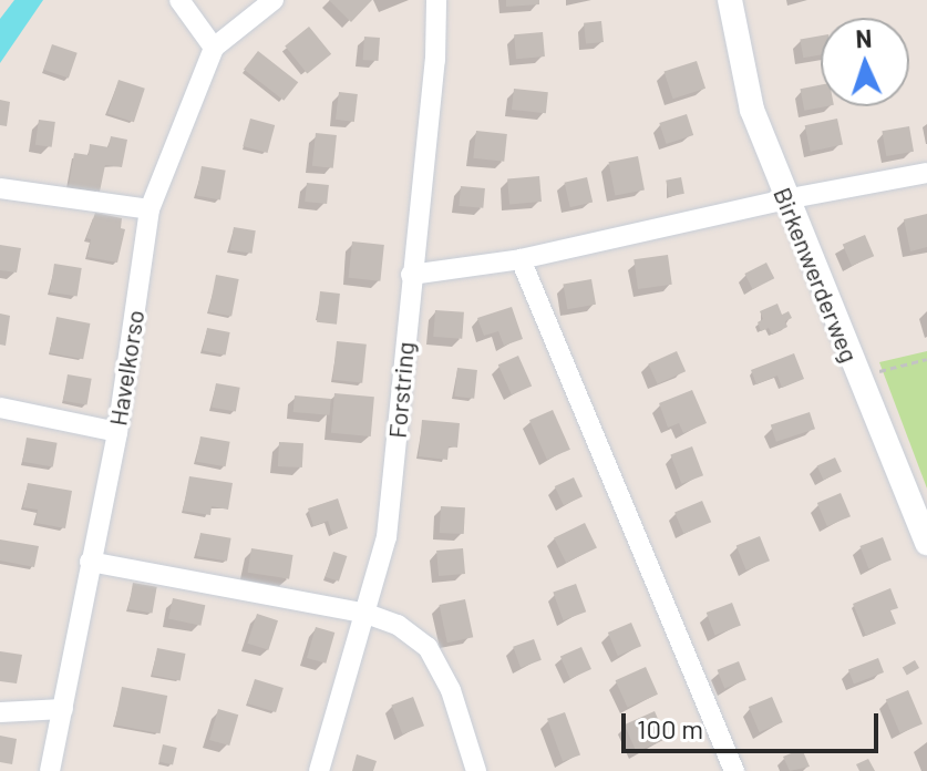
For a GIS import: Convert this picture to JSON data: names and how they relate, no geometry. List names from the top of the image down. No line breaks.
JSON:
{"streets":{"street":["Birkenwerderweg","Havelkorso","Forstring"]},"scale_bar":"100 m","north":"top"}
